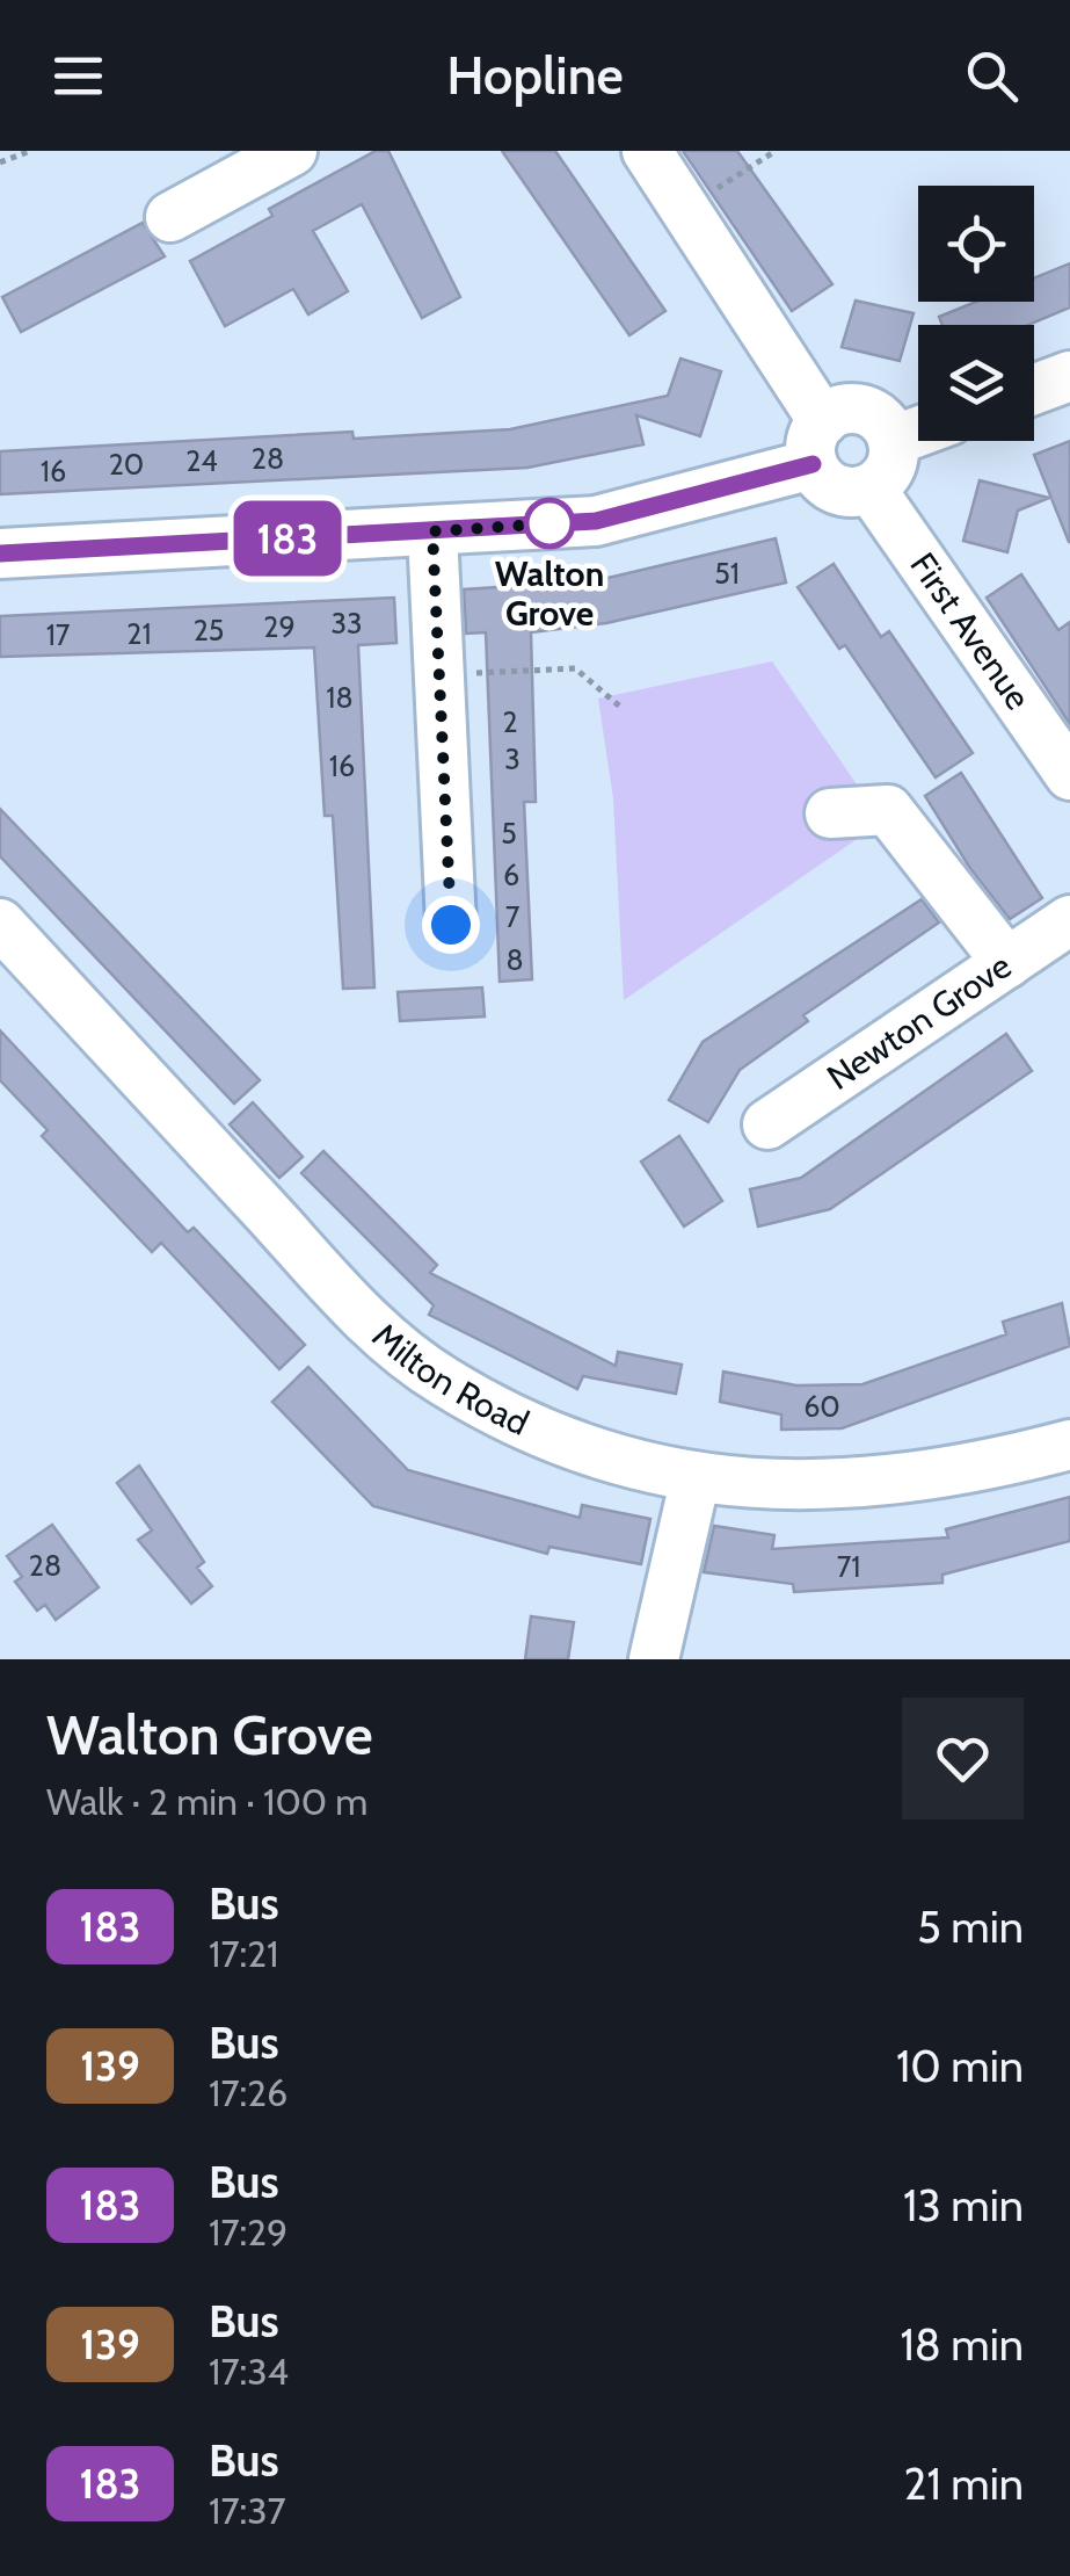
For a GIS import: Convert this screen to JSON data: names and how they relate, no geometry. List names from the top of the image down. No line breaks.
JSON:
{"streets":{"street":["First Avenue","Newton Grove","Milton Road"]},"places":["Walton Grove"],"lines":["bus line 183"],"house_numbers":["28","24","20","16","51","33","29","25","21","17","18","2","3","16","5","6","7","8","60","28","71"],"page":{"header":"Hopline","on_map":"183","heading":["Walton Grove","Walk · 2 min · 100 m"],"list":[{"mark":"183","name":"Bus","note":"17:21","value":"5 min"},{"mark":"139","name":"Bus","note":"17:26","value":"10 min"},{"mark":"183","name":"Bus","note":"17:29","value":"13 min"},{"mark":"139","name":"Bus","note":"17:34","value":"18 min"},{"mark":"183","name":"Bus","note":"17:37","value":"21 min"}]}}
